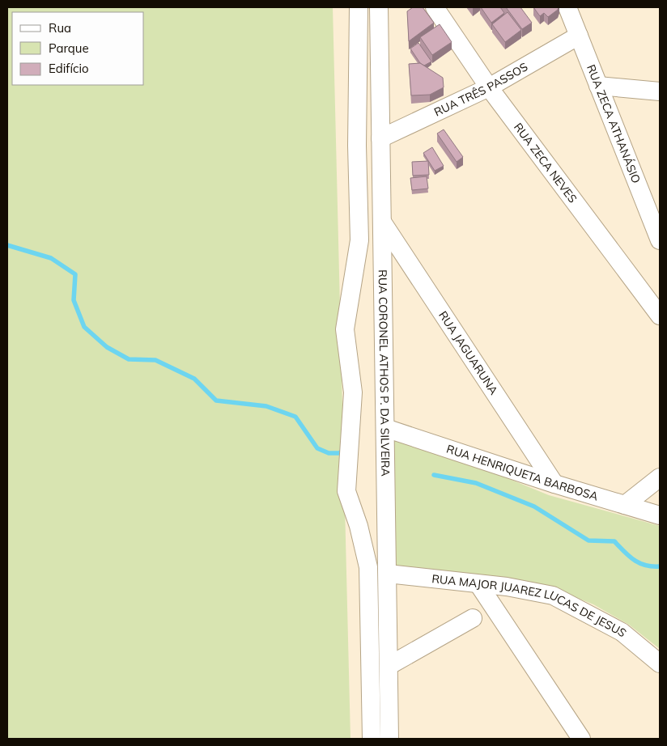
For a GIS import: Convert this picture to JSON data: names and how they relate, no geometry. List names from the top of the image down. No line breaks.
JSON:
{"streets":{"street":["RUA TRÊS PASSOS","RUA ZECA ATHANÁSIO","RUA ZECA NEVES","RUA JAGUARUNA","RUA CORONEL ATHOS P. DA SILVEIRA","RUA HENRIQUETA BARBOSA","RUA MAJOR JUAREZ LUCAS DE JESUS"]},"crossings":[["RUA TRÊS PASSOS","RUA ZECA ATHANÁSIO"],["RUA TRÊS PASSOS","RUA ZECA NEVES"],["RUA TRÊS PASSOS","RUA CORONEL ATHOS P. DA SILVEIRA"],["RUA JAGUARUNA","RUA CORONEL ATHOS P. DA SILVEIRA"],["RUA JAGUARUNA","RUA HENRIQUETA BARBOSA"],["RUA CORONEL ATHOS P. DA SILVEIRA","RUA HENRIQUETA BARBOSA"],["RUA CORONEL ATHOS P. DA SILVEIRA","RUA MAJOR JUAREZ LUCAS DE JESUS"]],"legend":["Rua","Parque","Edifício"]}
